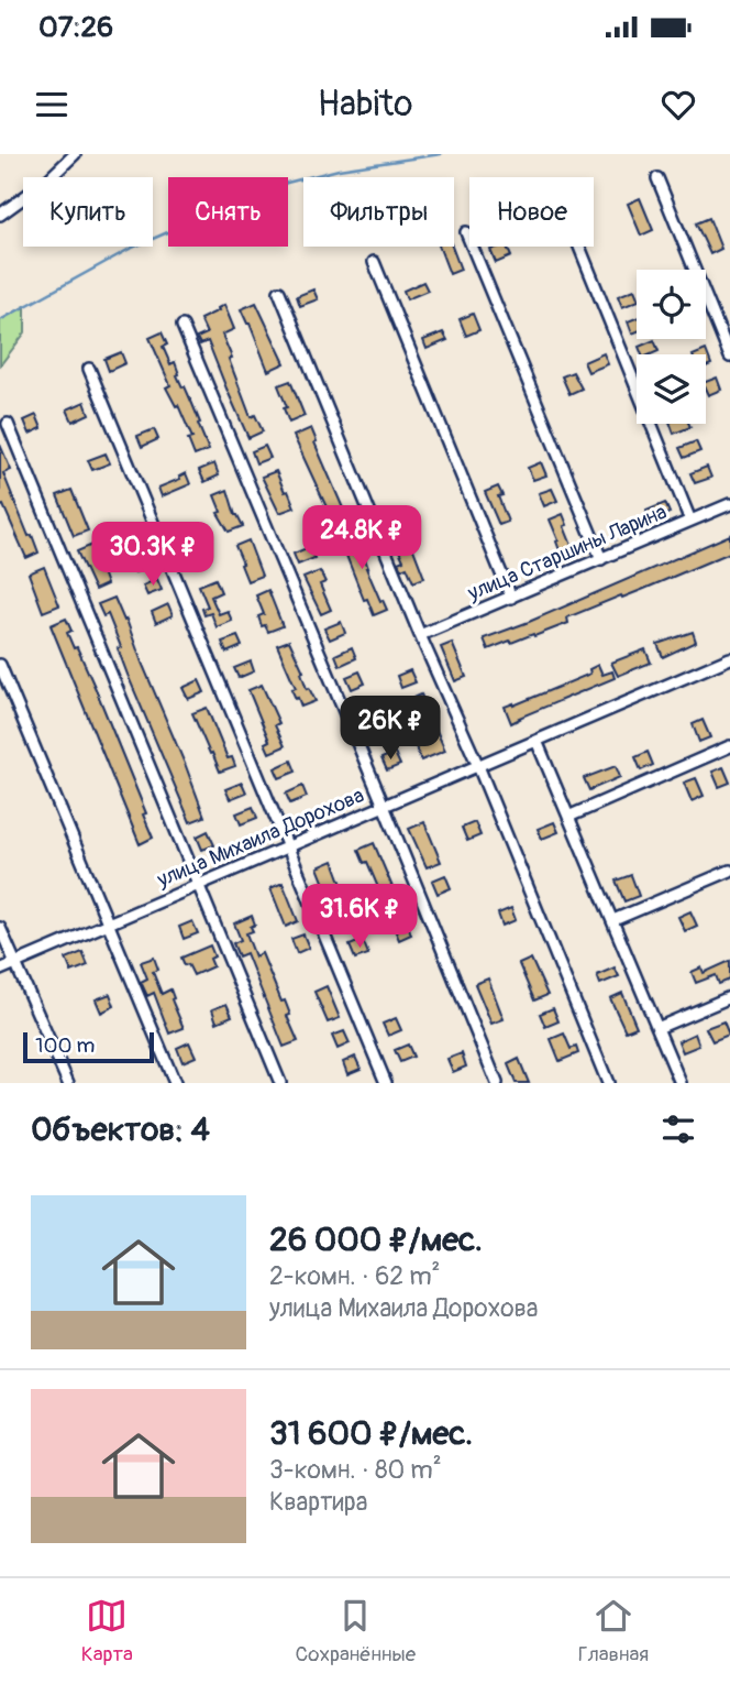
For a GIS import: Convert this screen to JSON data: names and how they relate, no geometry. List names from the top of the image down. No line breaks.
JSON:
{"streets":{"street":["улица Старшины Ларина","улица Михаила Дорохова"]},"scale_bar":"100 m","page":{"status":"07:26","header":"Habito","chip":["Купить","Снять","Фильтры","Новое"],"price":["24.8K ₽","30.3K ₽","26K ₽","31.6K ₽"],"scale":"100 m","heading":"Объектов: 4","list":[{"name":"26 000 ₽/мес.","note":"2-комн. · 62 m² · улица Михаила Дорохова"},{"name":"31 600 ₽/мес.","note":"3-комн. · 80 m² · Квартира"}],"tabs":["Карта","Сохранённые","Главная"]}}
